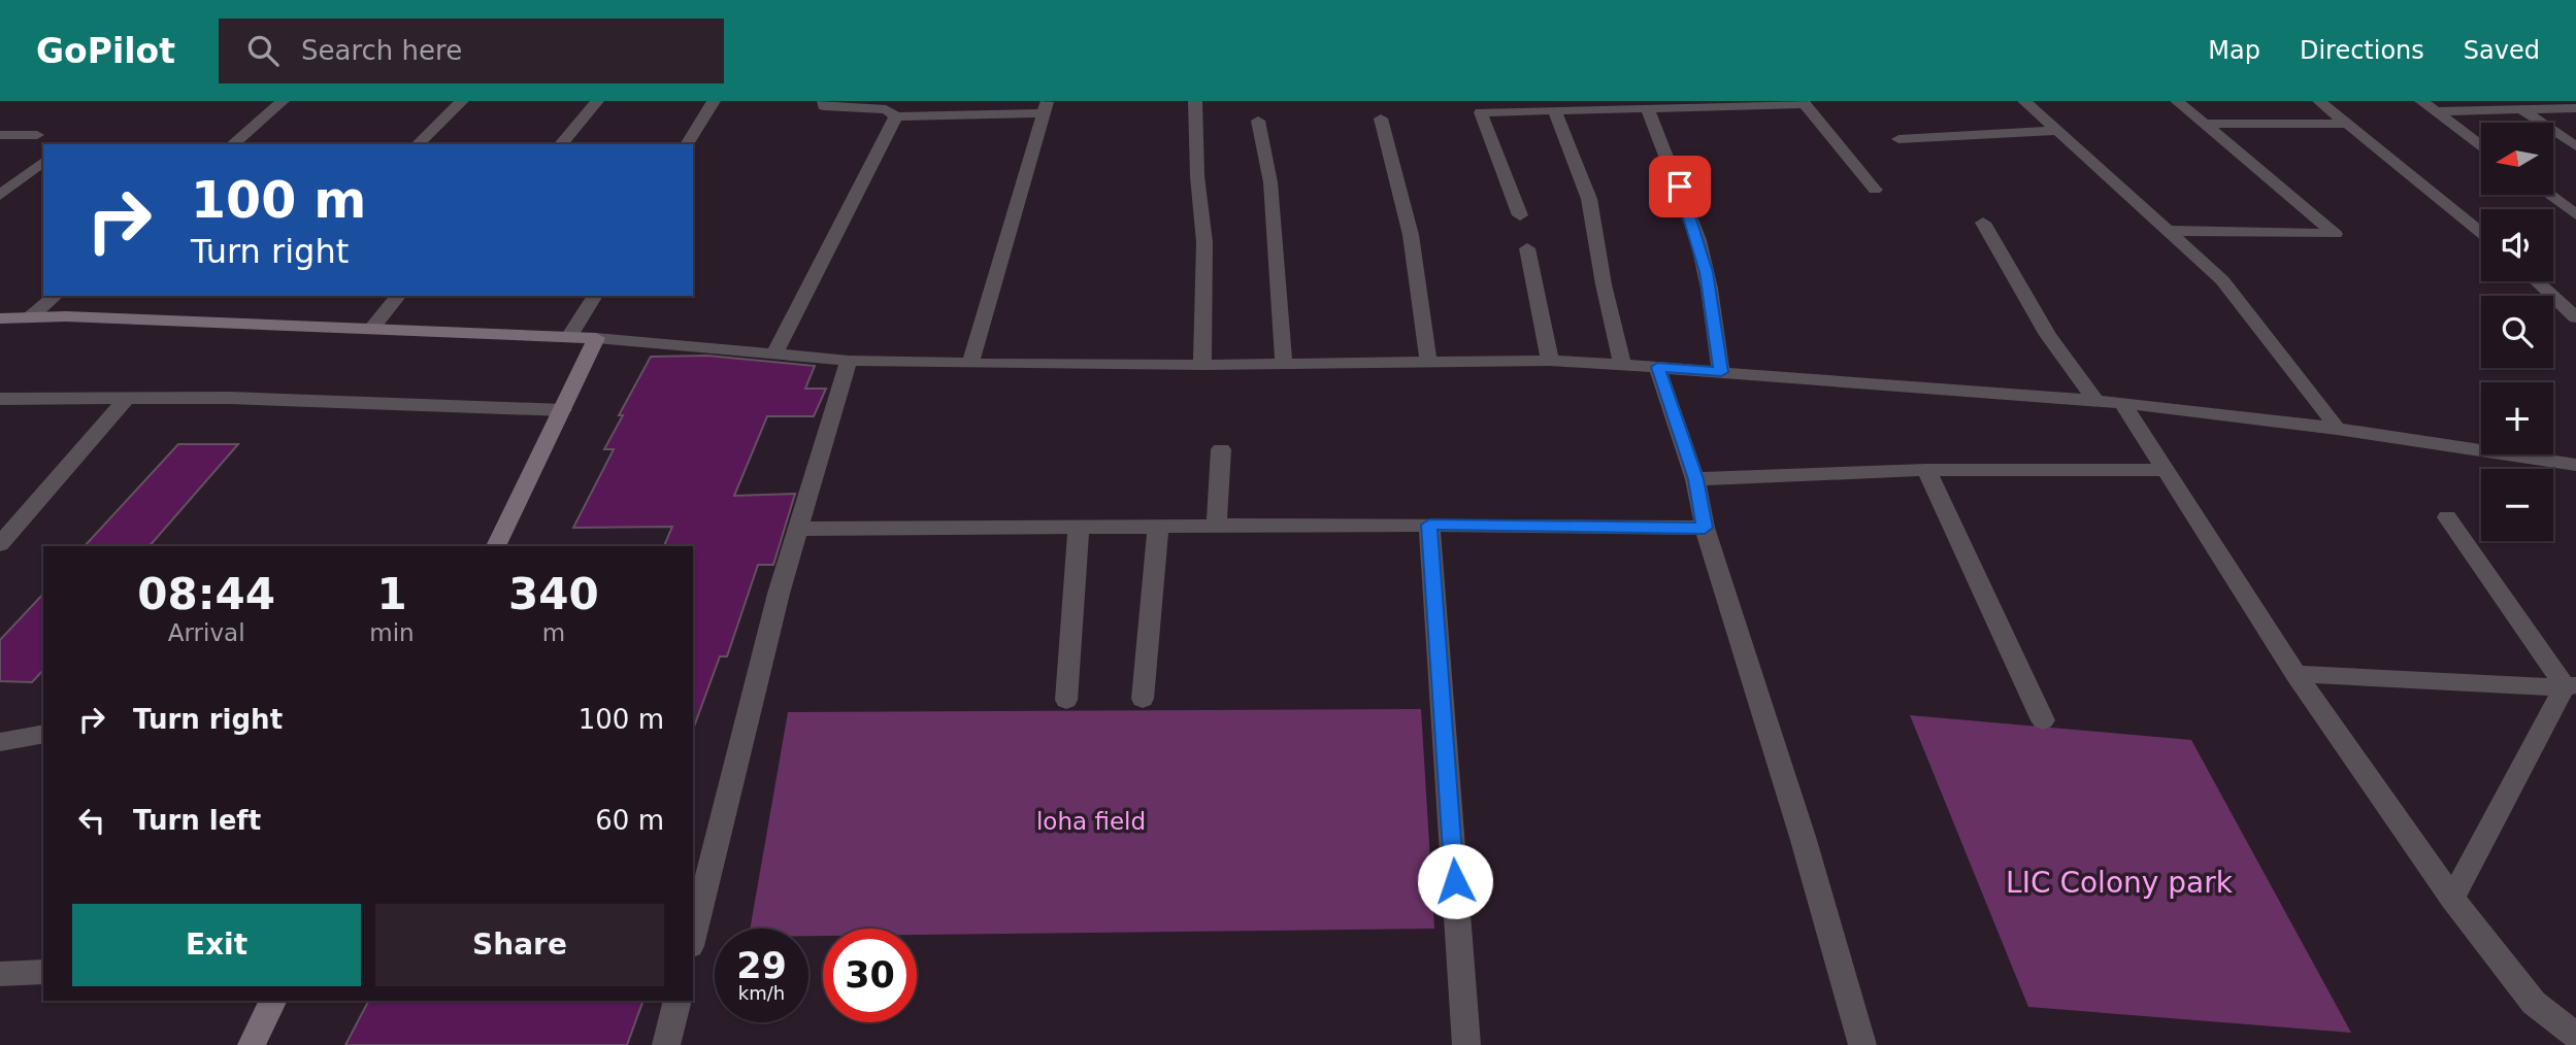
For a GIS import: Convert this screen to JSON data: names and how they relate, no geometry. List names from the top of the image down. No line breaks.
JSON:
{"parks":["loha field","LIC Colony park"],"north":"left","page":{"header":"GoPilot","search":"Search here","nav":["Map","Directions","Saved"],"map_buttons":["+","−"],"turn":["100 m","Turn right"],"eta":["08:44","Arrival","1","min","340","m"],"list":[{"name":"Turn right","value":"100 m"},{"name":"Turn left","value":"60 m"}],"buttons":["Exit","Share"],"speed":"29 km/h","limit":"30"}}
